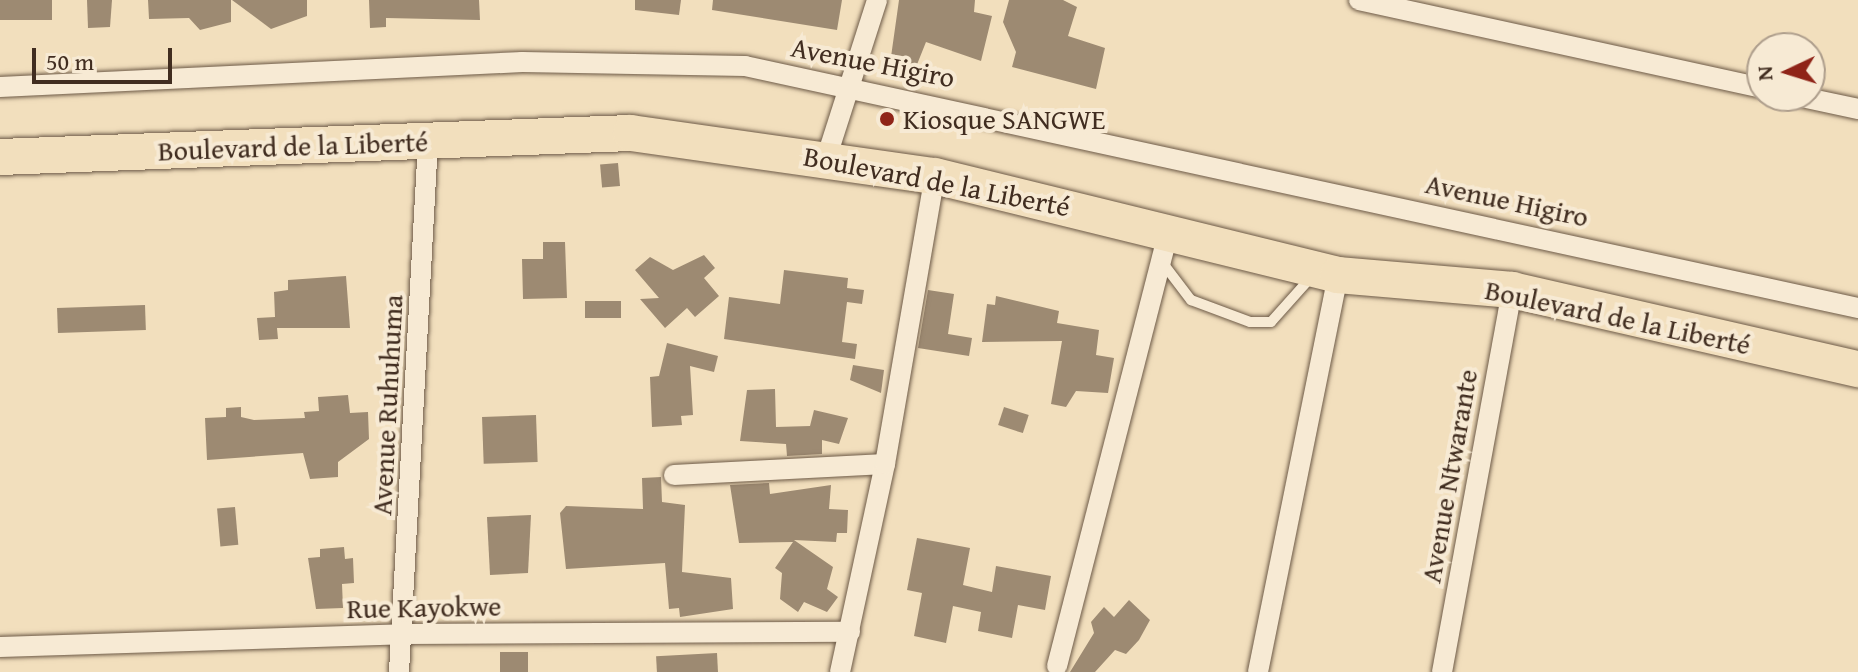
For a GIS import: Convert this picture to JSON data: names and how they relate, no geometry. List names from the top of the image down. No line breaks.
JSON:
{"streets":{"highway":["Boulevard de la Liberté"],"street":["Avenue Higiro","Avenue Ruhuhuma","Avenue Ntwarante","Rue Kayokwe"]},"crossings":[["Boulevard de la Liberté","Avenue Ruhuhuma"],["Boulevard de la Liberté","Avenue Ntwarante"],["Avenue Ruhuhuma","Rue Kayokwe"]],"places":["Kiosque SANGWE"],"scale_bar":"50 m","north":"left"}
